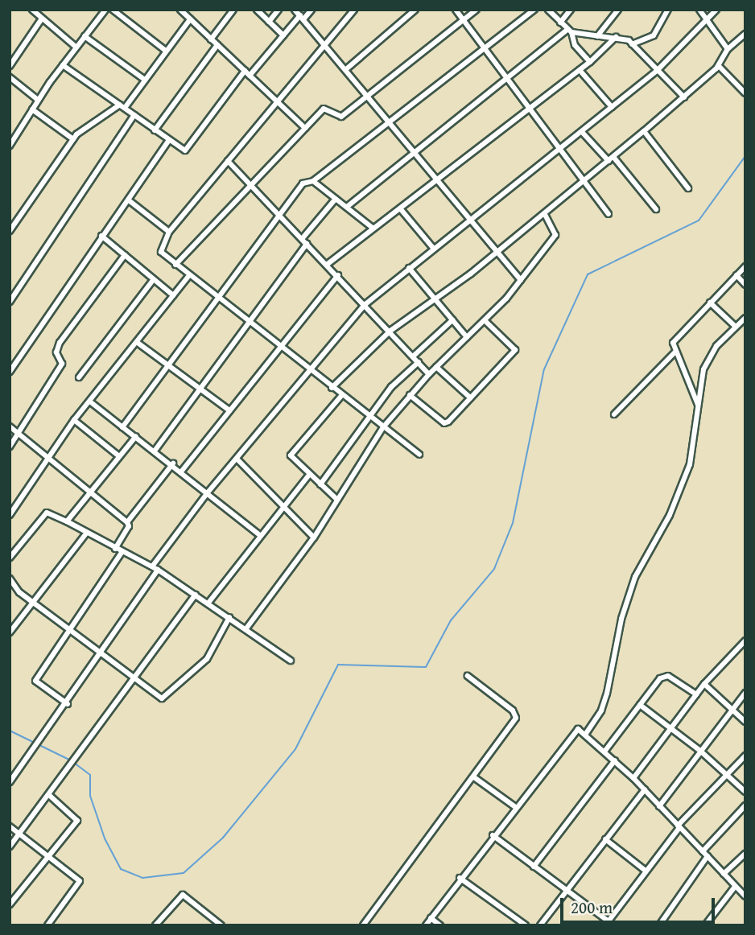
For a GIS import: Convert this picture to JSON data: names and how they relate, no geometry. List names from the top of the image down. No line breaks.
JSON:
{"scale_bar":"200 m"}
